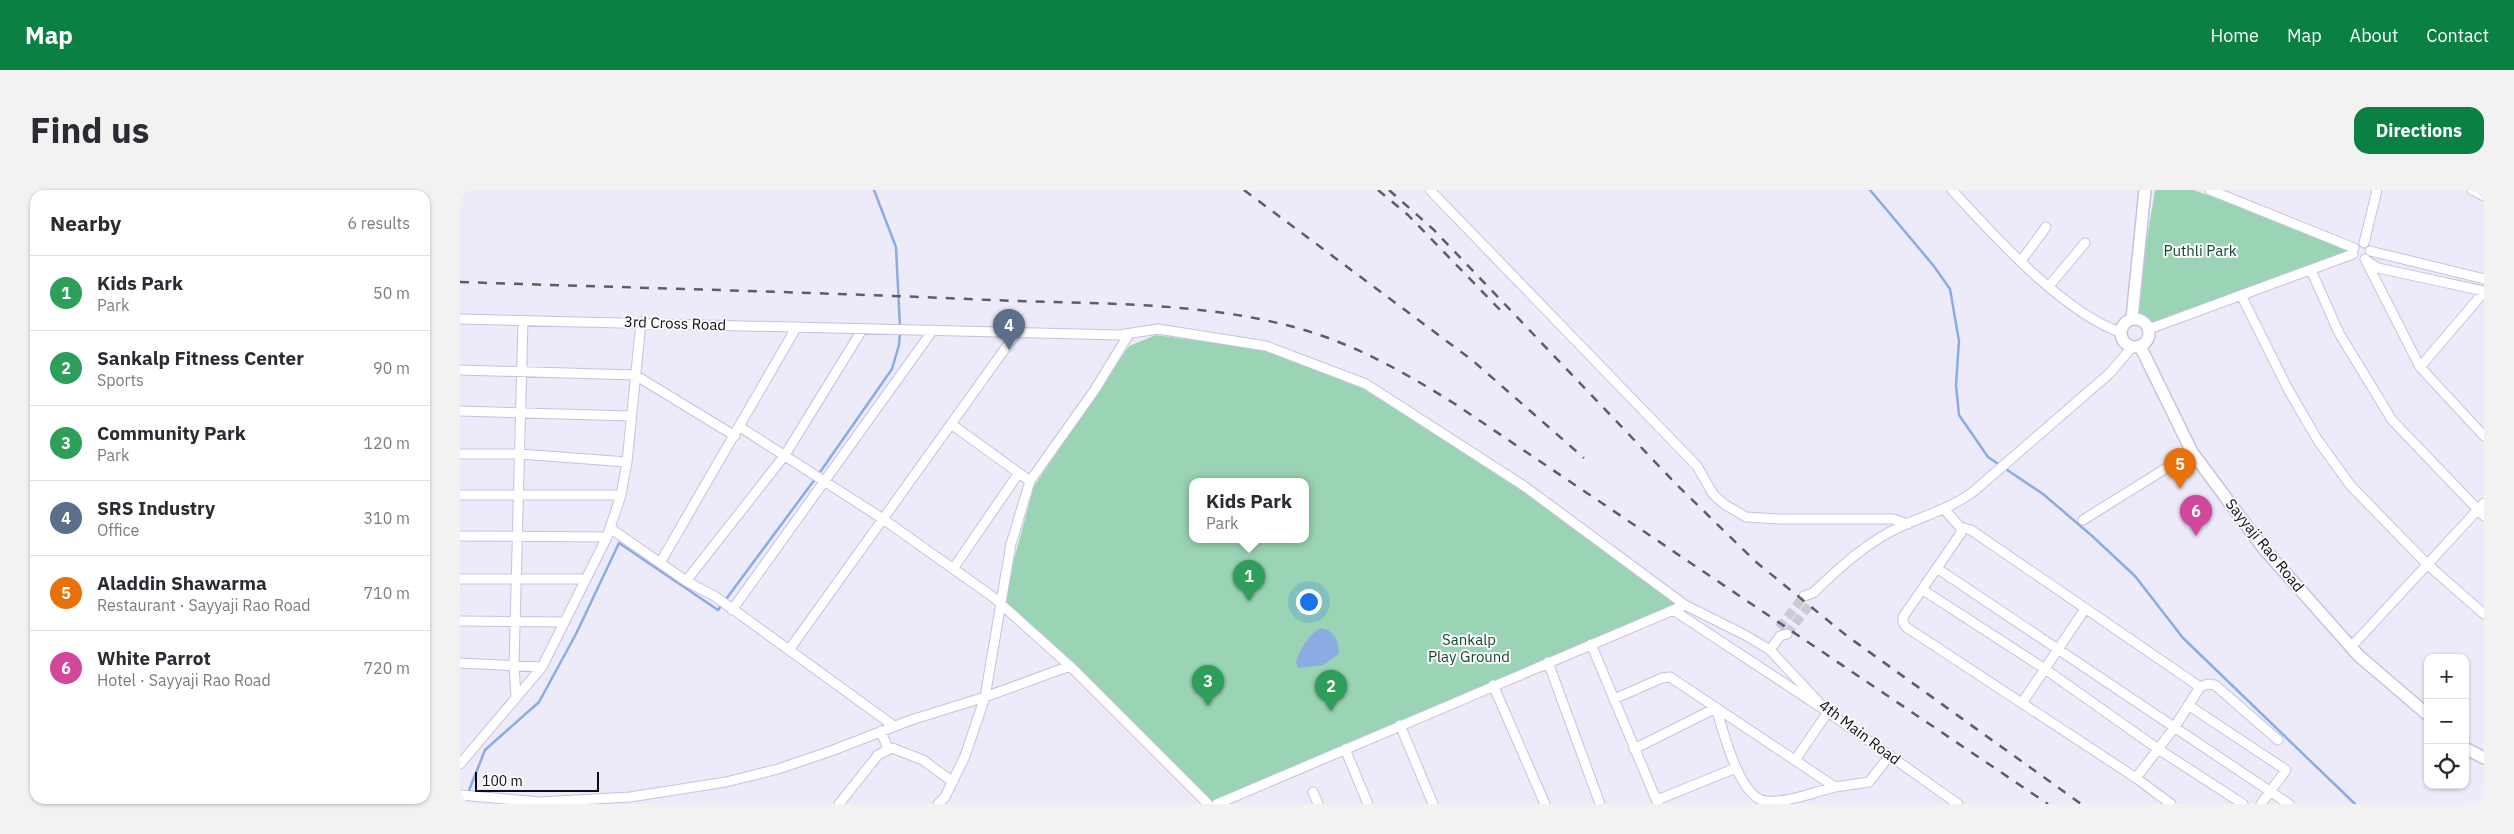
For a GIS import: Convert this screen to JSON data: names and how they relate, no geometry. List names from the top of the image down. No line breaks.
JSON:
{"streets":{"main road":["Sayyaji Rao Road"],"street":["3rd Cross Road","4th Main Road"]},"crossings":[["3rd Cross Road","4th Main Road"]],"parks":["Puthli Park","Sankalp Play Ground"],"scale_bar":"100 m","page":{"header":"Map","nav":["Home","Map","About","Contact"],"title":"Find us","buttons":"Directions","heading":["Nearby","6 results"],"list":[{"mark":"1","name":"Kids Park","note":"Park","value":"50 m"},{"mark":"2","name":"Sankalp Fitness Center","note":"Sports","value":"90 m"},{"mark":"3","name":"Community Park","note":"Park","value":"120 m"},{"mark":"4","name":"SRS Industry","note":"Office","value":"310 m"},{"mark":"5","name":"Aladdin Shawarma","note":"Restaurant · Sayyaji Rao Road","value":"710 m"},{"mark":"6","name":"White Parrot","note":"Hotel · Sayyaji Rao Road","value":"720 m"}],"pins":["4","5","6","1","3","2"],"popup":["Kids Park","Park"],"map_buttons":["+","−"],"scale":"100 m"}}
